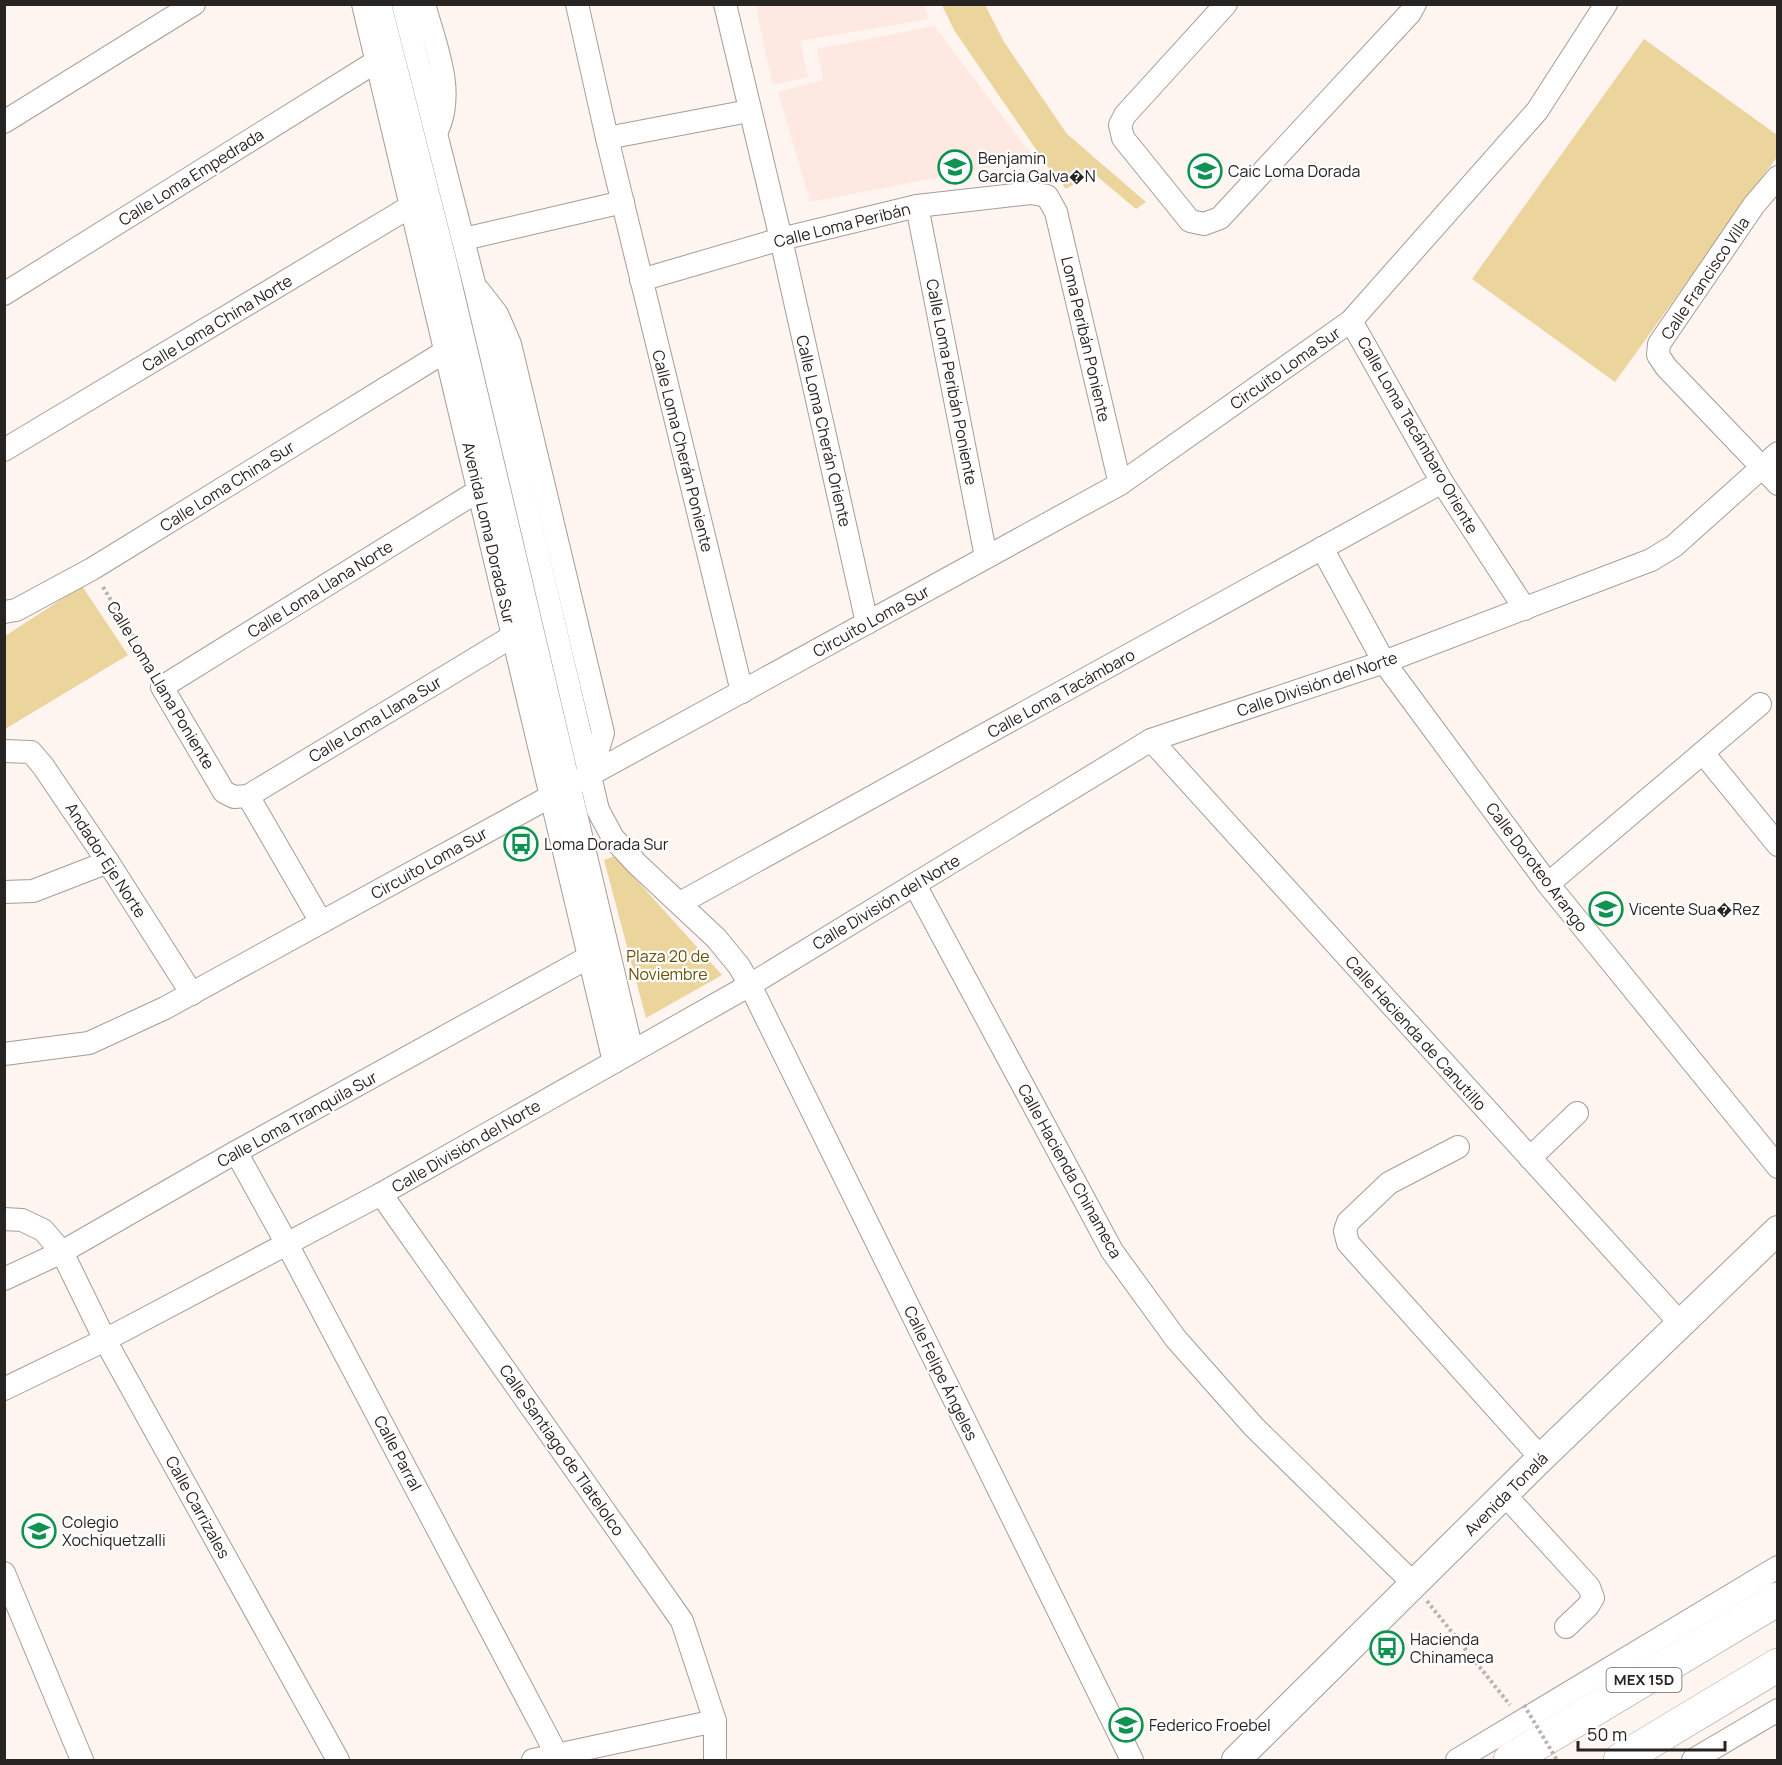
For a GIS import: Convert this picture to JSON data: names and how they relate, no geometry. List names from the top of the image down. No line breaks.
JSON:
{"streets":{"highway":["MEX 15D"],"main road":["Avenida Tonalá"],"street":["Calle Loma Empedrada","Calle Loma Peribán","Calle Francisco Villa","Calle Loma China Norte","Loma Peribán Poniente","Circuito Loma Sur","Calle Loma Peribán Poniente","Calle Loma Cherán Oriente","Calle Loma Tacámbaro Oriente","Calle Loma Cherán Poniente","Calle Loma China Sur","Avenida Loma Dorada Sur","Calle Loma Llana Norte","Calle División del Norte","Calle Loma Llana Poniente","Calle Loma Tacámbaro","Calle Loma Llana Sur","Andador Eje Norte","Calle Doroteo Arango","Calle Hacienda de Canutillo","Calle Loma Tranquila Sur","Calle Hacienda Chinameca","Calle Felipe Ángeles","Calle Santiago de Tlatelolco","Calle Parral","Calle Carrizales"]},"crossings":[["Calle Loma Empedrada","Avenida Loma Dorada Sur"],["Calle Loma Peribán","Loma Peribán Poniente"],["Calle Loma Peribán","Calle Loma Peribán Poniente"],["Calle Loma Peribán","Calle Loma Cherán Oriente"],["Calle Loma Peribán","Calle Loma Cherán Poniente"],["Calle Francisco Villa","Calle División del Norte"],["Calle Loma China Norte","Avenida Loma Dorada Sur"],["Loma Peribán Poniente","Circuito Loma Sur"],["Circuito Loma Sur","Calle Loma Peribán Poniente"],["Circuito Loma Sur","Calle Loma Cherán Oriente"],["Circuito Loma Sur","Calle Loma Tacámbaro Oriente"],["Circuito Loma Sur","Calle Loma Cherán Poniente"],["Circuito Loma Sur","Avenida Loma Dorada Sur"],["Circuito Loma Sur","Calle Loma Llana Poniente"],["Circuito Loma Sur","Andador Eje Norte"],["Calle Loma Tacámbaro Oriente","Calle División del Norte"],["Calle Loma Tacámbaro Oriente","Calle Loma Tacámbaro"],["Calle Loma China Sur","Avenida Loma Dorada Sur"],["Calle Loma China Sur","Calle Loma Llana Poniente"],["Avenida Loma Dorada Sur","Calle Loma Llana Norte"],["Avenida Loma Dorada Sur","Calle División del Norte"],["Avenida Loma Dorada Sur","Calle Loma Llana Sur"],["Avenida Loma Dorada Sur","Calle Loma Tranquila Sur"],["Calle Loma Llana Norte","Calle Loma Llana Poniente"],["Calle División del Norte","Calle Doroteo Arango"],["Calle División del Norte","Calle Hacienda de Canutillo"],["Calle División del Norte","Calle Hacienda Chinameca"],["Calle División del Norte","Calle Felipe Ángeles"],["Calle División del Norte","Calle Santiago de Tlatelolco"],["Calle División del Norte","Calle Parral"],["Calle División del Norte","Calle Carrizales"],["Calle Loma Llana Poniente","Calle Loma Llana Sur"],["Calle Loma Tacámbaro","Calle Doroteo Arango"],["Calle Hacienda de Canutillo","Avenida Tonalá"],["Calle Loma Tranquila Sur","Calle Parral"],["Calle Loma Tranquila Sur","Calle Carrizales"],["Calle Hacienda Chinameca","Avenida Tonalá"]],"parks":["Plaza 20 de Noviembre"],"places":{"school or university":["Benjamin Garcia Galva�N","Caic Loma Dorada","Vicente Sua�Rez","Colegio Xochiquetzalli","Federico Froebel"],"bus stop":["Loma Dorada Sur","Hacienda Chinameca"]},"scale_bar":"50 m"}
